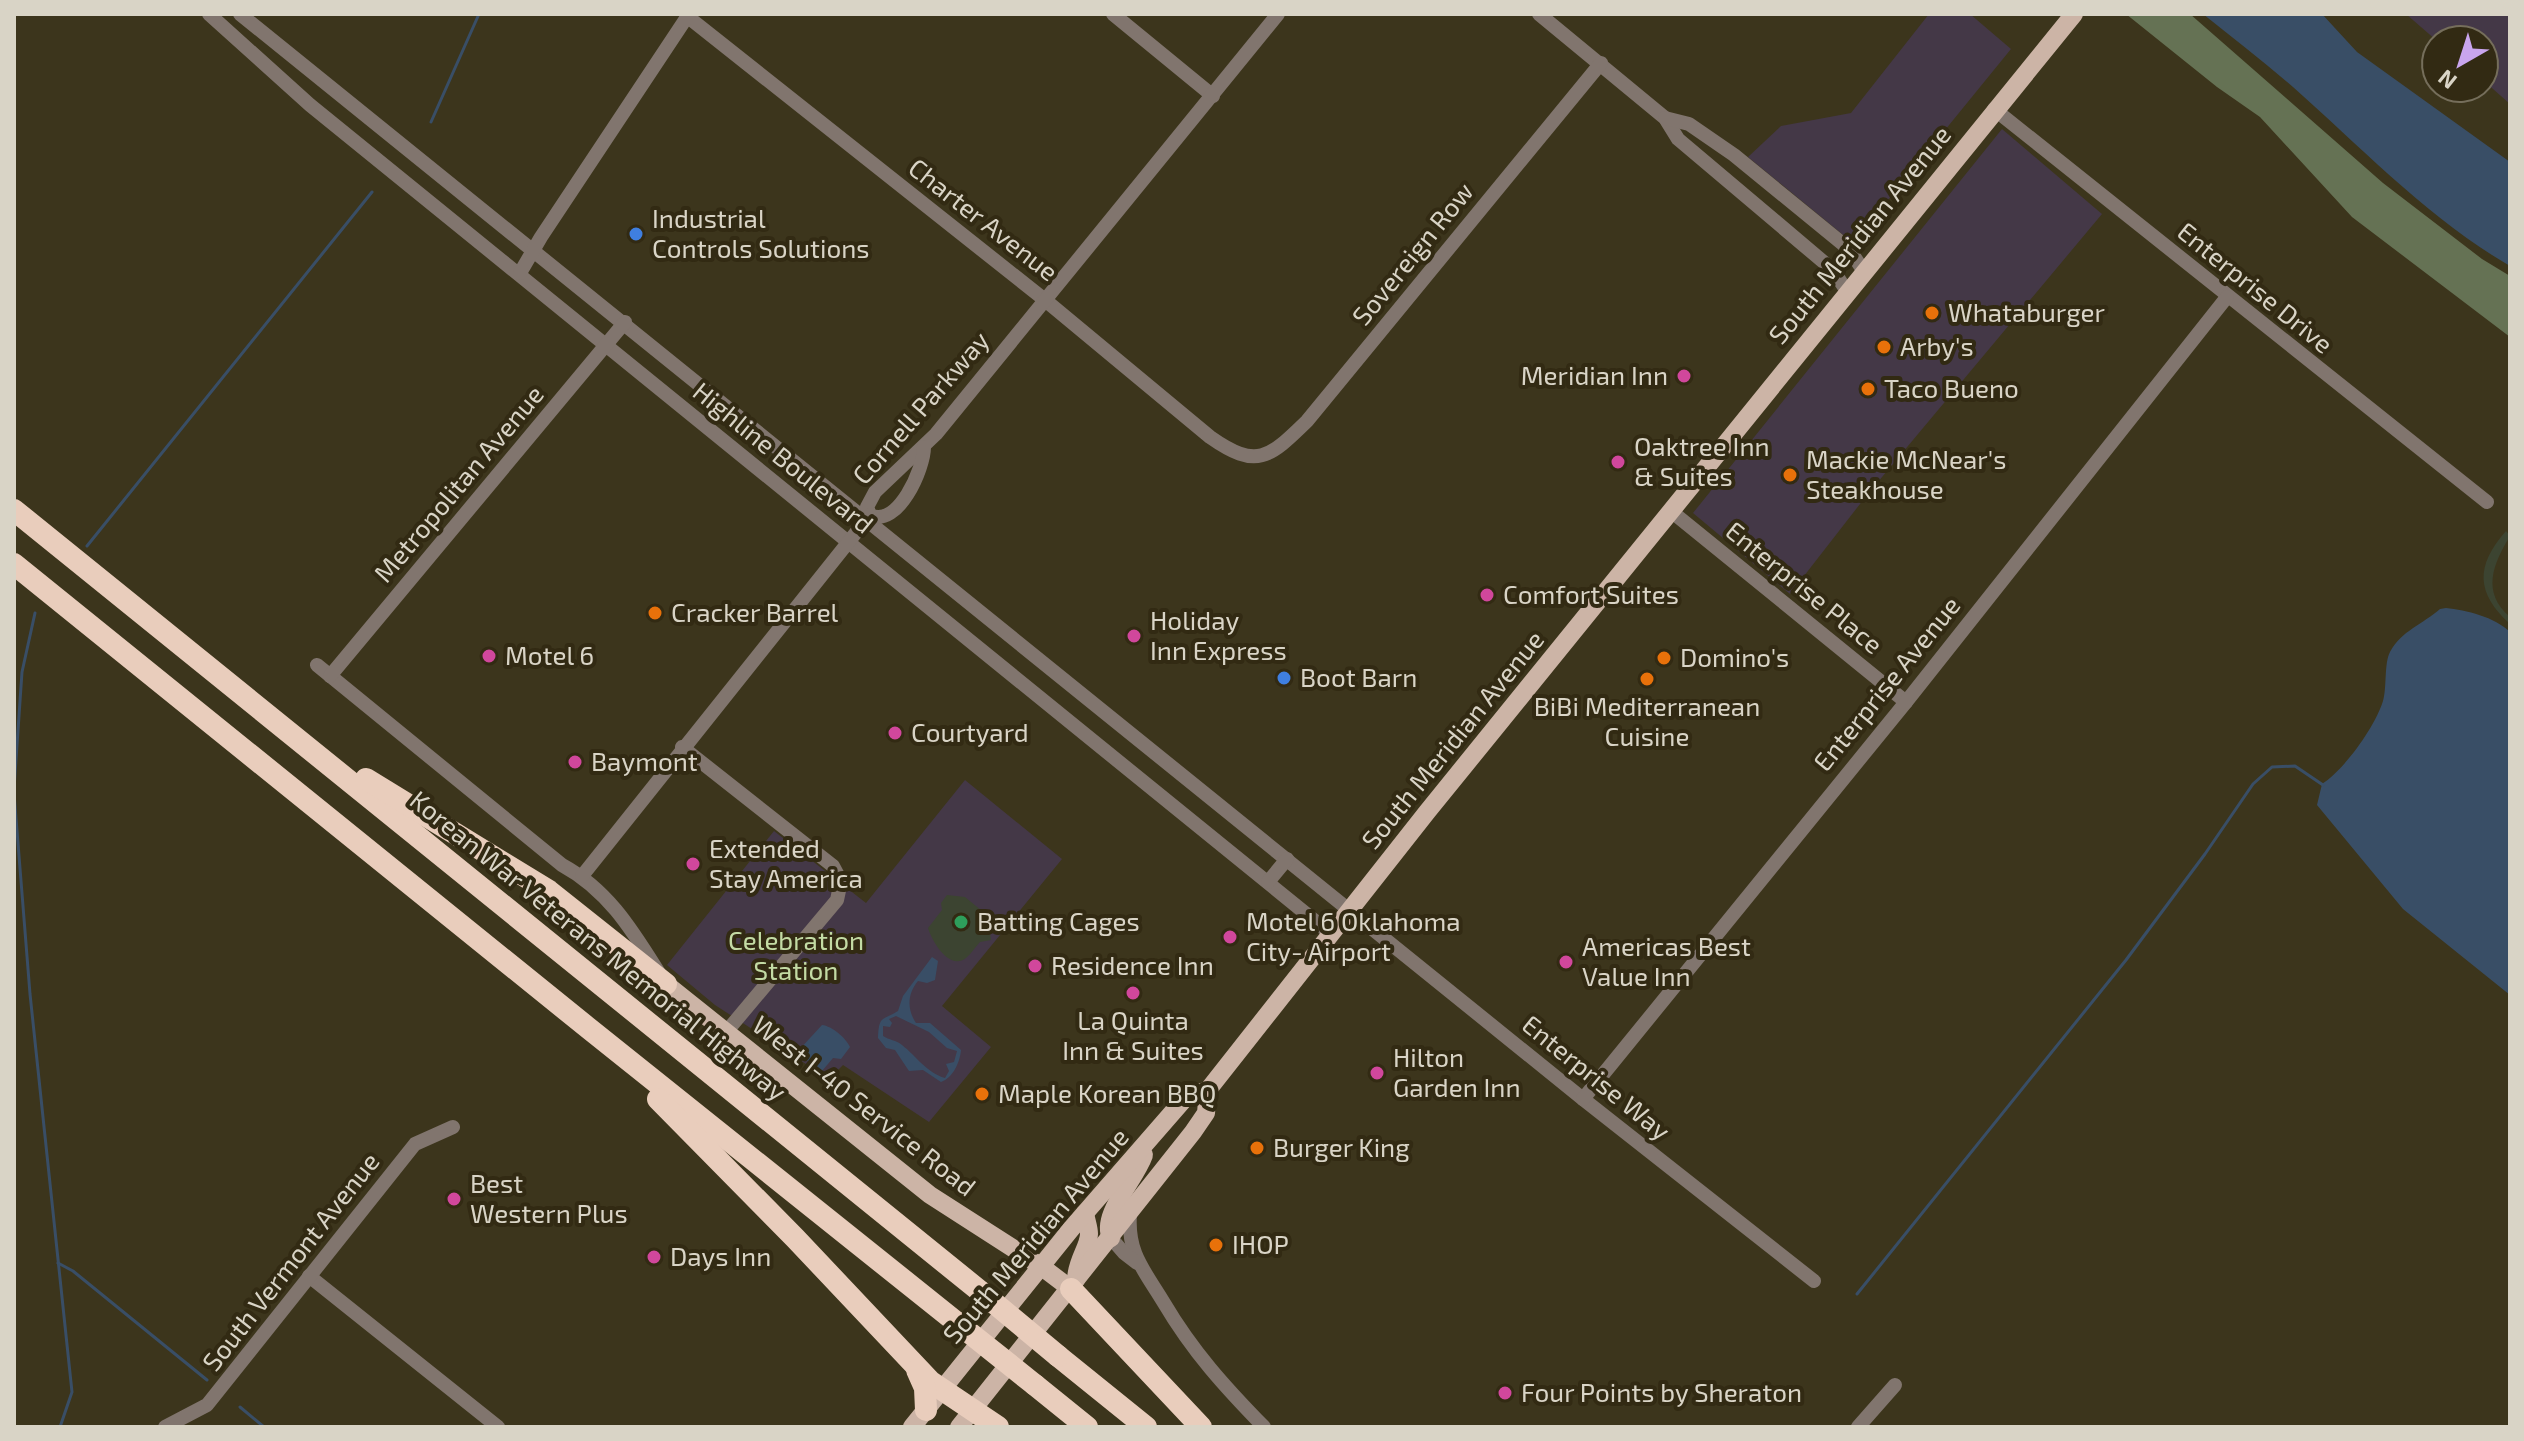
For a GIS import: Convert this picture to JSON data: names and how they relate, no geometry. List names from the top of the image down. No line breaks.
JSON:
{"streets":{"highway":["Korean War Veterans Memorial Highway"],"main road":["South Meridian Avenue","West I-40 Service Road"],"street":["Charter Avenue","Sovereign Row","Enterprise Drive","Cornell Parkway","Highline Boulevard","Metropolitan Avenue","Enterprise Place","Enterprise Avenue","Enterprise Way","South Vermont Avenue"]},"crossings":[["Charter Avenue","Sovereign Row"],["Charter Avenue","Cornell Parkway"],["South Meridian Avenue","Enterprise Drive"],["South Meridian Avenue","Highline Boulevard"],["South Meridian Avenue","Enterprise Place"],["South Meridian Avenue","Enterprise Way"],["South Meridian Avenue","West I-40 Service Road"],["Enterprise Drive","Enterprise Avenue"],["Cornell Parkway","Highline Boulevard"],["Cornell Parkway","West I-40 Service Road"],["Highline Boulevard","Metropolitan Avenue"],["Highline Boulevard","Enterprise Way"],["Metropolitan Avenue","West I-40 Service Road"],["Enterprise Place","Enterprise Avenue"],["Enterprise Avenue","Enterprise Way"]],"parks":["Celebration Station"],"places":["Industrial Controls Solutions","Whataburger","Arby's","Meridian Inn","Taco Bueno","Oaktree Inn & Suites","Mackie McNear's Steakhouse","Comfort Suites","Cracker Barrel","Holiday Inn Express","Motel 6","Domino's","Boot Barn","BiBi Mediterranean Cuisine","Courtyard","Baymont","Extended Stay America","Batting Cages","Motel 6 Oklahoma City- Airport","Americas Best Value Inn","Residence Inn","La Quinta Inn & Suites","Hilton Garden Inn","Maple Korean BBQ","Burger King","Best Western Plus","IHOP","Days Inn","Four Points by Sheraton"],"north":"bottom left"}
